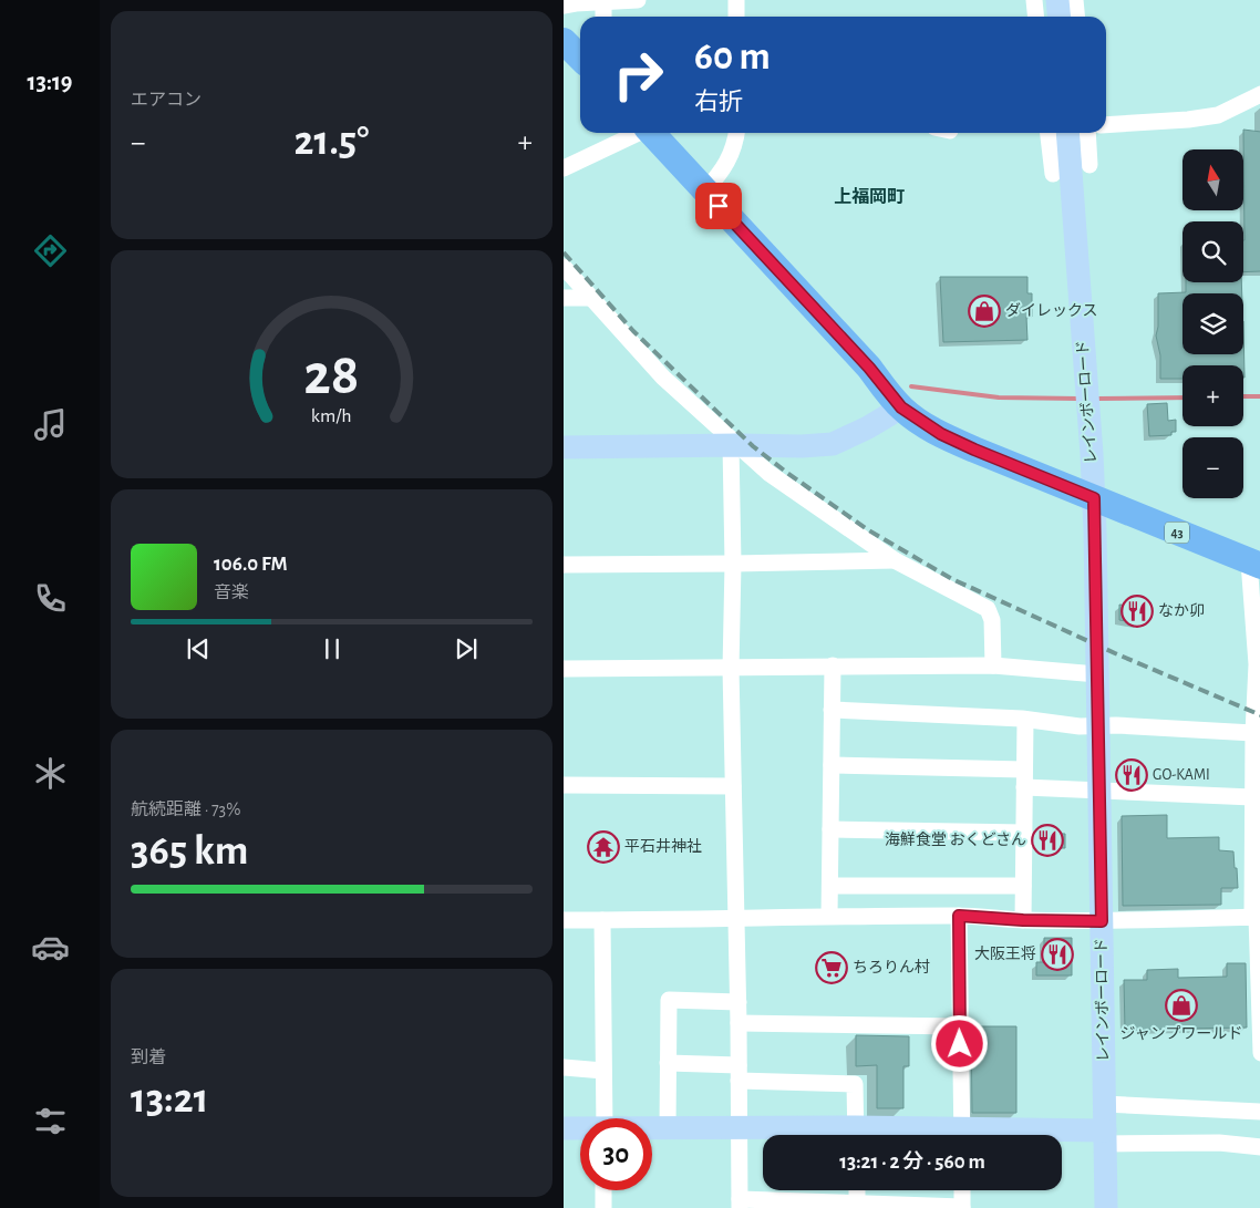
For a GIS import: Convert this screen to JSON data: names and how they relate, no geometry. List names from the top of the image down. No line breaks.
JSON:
{"streets":{"main road":["43"],"street":["レインボーロード"]},"crossings":[["レインボーロード","43"]],"districts":["上福岡町"],"places":{"shop":["ダイレックス","ジャンプワールド"],"restaurant":["なか卯","GO-KAMI","海鮮食堂 おくどさん","大阪王将"],"temple":["平石井神社"],"supermarket":["ちろりん村"]},"north":"top","page":{"tabs":"13:19","tile":["エアコン",["航続距離 · 73%","365 km"],["到着","13:21"]],"turn":["60 m","右折"],"heat":["−","21.5°","+"],"map_buttons":["+","−"],"song":["106.0 FM","音楽"],"limit":"30","trip":"13:21 · 2 分 · 560 m","gauge":["28","km/h"]}}
